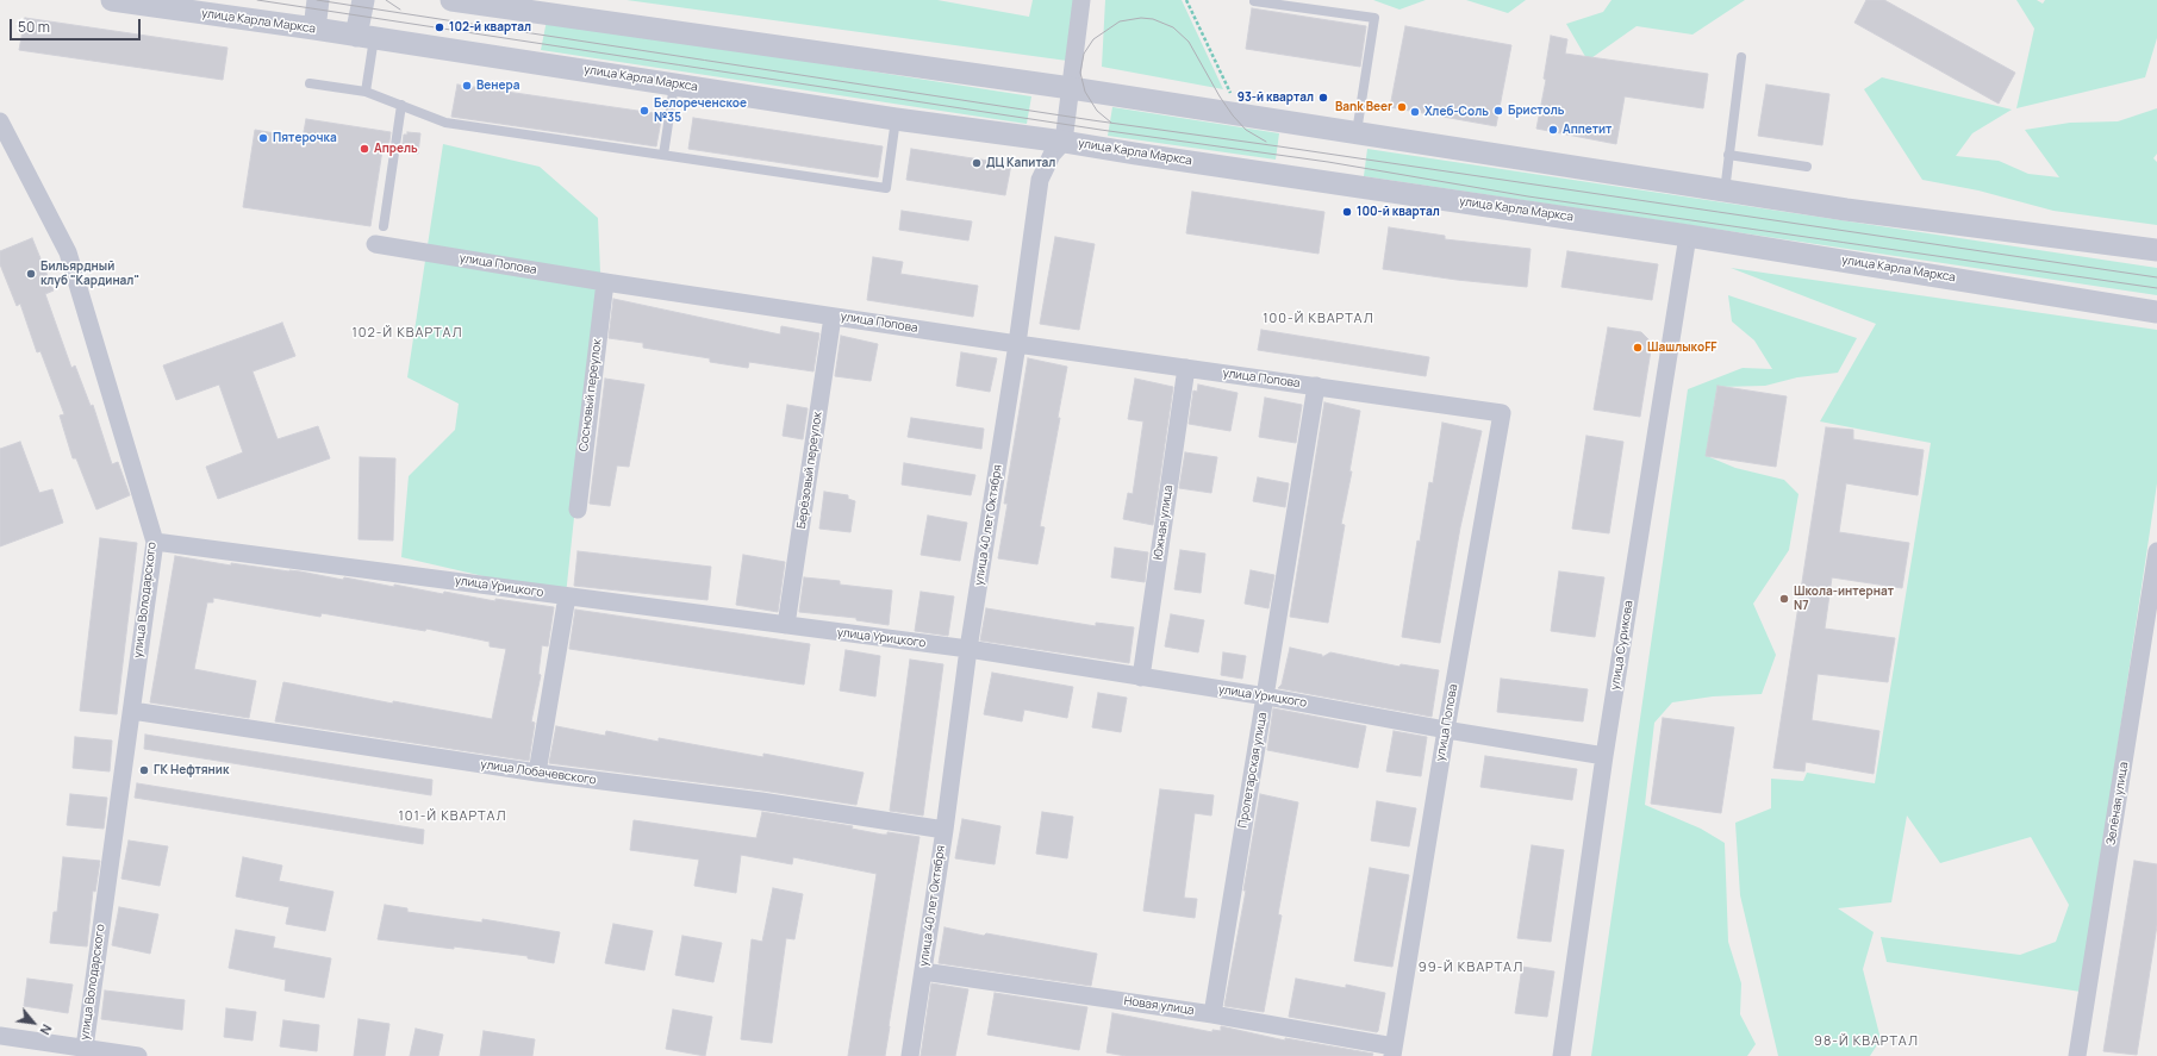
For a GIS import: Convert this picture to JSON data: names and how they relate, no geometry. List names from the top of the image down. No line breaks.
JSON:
{"streets":{"street":["улица Карла Маркса","улица Попова","Сосновый переулок","Берёзовый переулок","Южная улица","улица 40 лет Октября","улица Урицкого","улица Володарского","улица Сурикова","Пролетарская улица","улица Лобачевского","Зелёная улица","Новая улица"]},"crossings":[["улица Карла Маркса","улица 40 лет Октября"],["улица Карла Маркса","улица Сурикова"],["улица Попова","Сосновый переулок"],["улица Попова","Берёзовый переулок"],["улица Попова","Южная улица"],["улица Попова","улица 40 лет Октября"],["улица Попова","улица Урицкого"],["улица Попова","Пролетарская улица"],["улица Попова","Новая улица"],["Берёзовый переулок","улица Урицкого"],["Южная улица","улица Урицкого"],["улица 40 лет Октября","улица Урицкого"],["улица 40 лет Октября","улица Лобачевского"],["улица 40 лет Октября","Новая улица"],["улица Урицкого","улица Володарского"],["улица Урицкого","улица Сурикова"],["улица Урицкого","Пролетарская улица"],["улица Володарского","улица Лобачевского"],["Пролетарская улица","Новая улица"]],"districts":["100-Й КВАРТАЛ","102-Й КВАРТАЛ","101-Й КВАРТАЛ","99-Й КВАРТАЛ","98-Й КВАРТАЛ"],"places":["102-й квартал","Венера","93-й квартал","Bank Beer","Белореченское №35","Бристоль","Хлеб-Соль","Аппетит","Пятерочка","Апрель","ДЦ Капитал","100-й квартал","Бильярдный клуб \"Кардинал\"","ШашлыкoFF","Школа-интернат N7","ГК Нефтяник"],"scale_bar":"50 m","north":"bottom right"}
